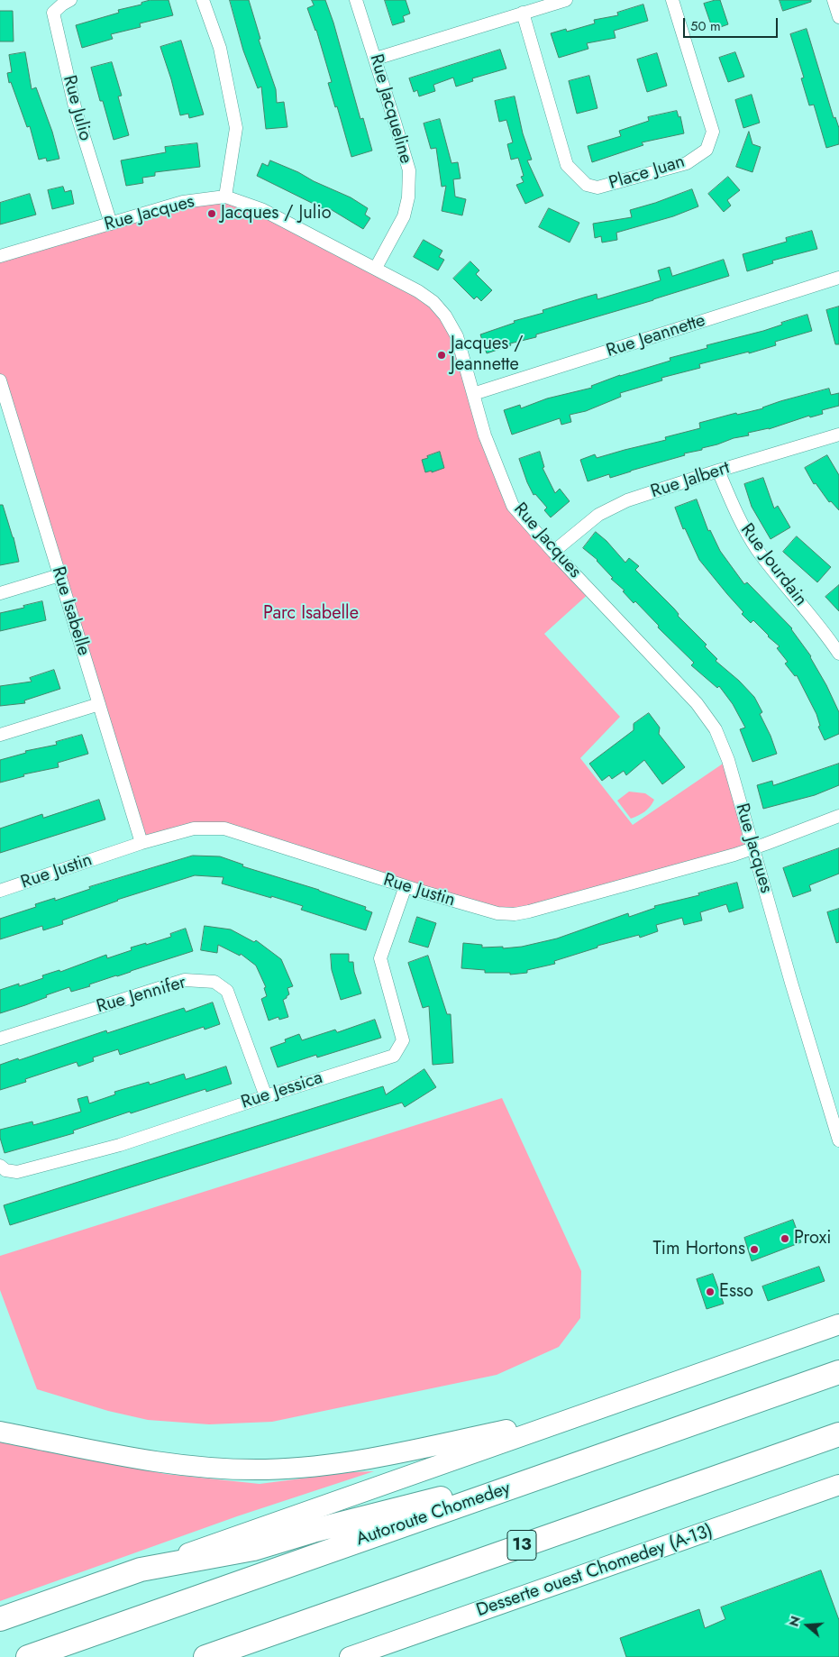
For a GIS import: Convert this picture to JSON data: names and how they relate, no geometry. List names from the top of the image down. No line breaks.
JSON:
{"streets":{"highway":["Autoroute Chomedey","13"],"main road":["Desserte ouest Chomedey (A-13)"],"street":["Rue Julio","Rue Jacqueline","Place Juan","Rue Jacques","Rue Jeannette","Rue Jalbert","Rue Jourdain","Rue Isabelle","Rue Justin","Rue Jennifer","Rue Jessica"]},"crossings":[["Rue Julio","Rue Jacques"],["Rue Jacqueline","Rue Jacques"],["Rue Jacques","Rue Jeannette"],["Rue Jacques","Rue Jalbert"],["Rue Jacques","Rue Justin"],["Rue Jalbert","Rue Jourdain"],["Rue Isabelle","Rue Justin"],["Rue Justin","Rue Jessica"],["Rue Jennifer","Rue Jessica"]],"parks":["Parc Isabelle"],"places":["Jacques / Julio","Jacques / Jeannette","Proxi","Tim Hortons","Esso"],"scale_bar":"50 m","north":"left"}
